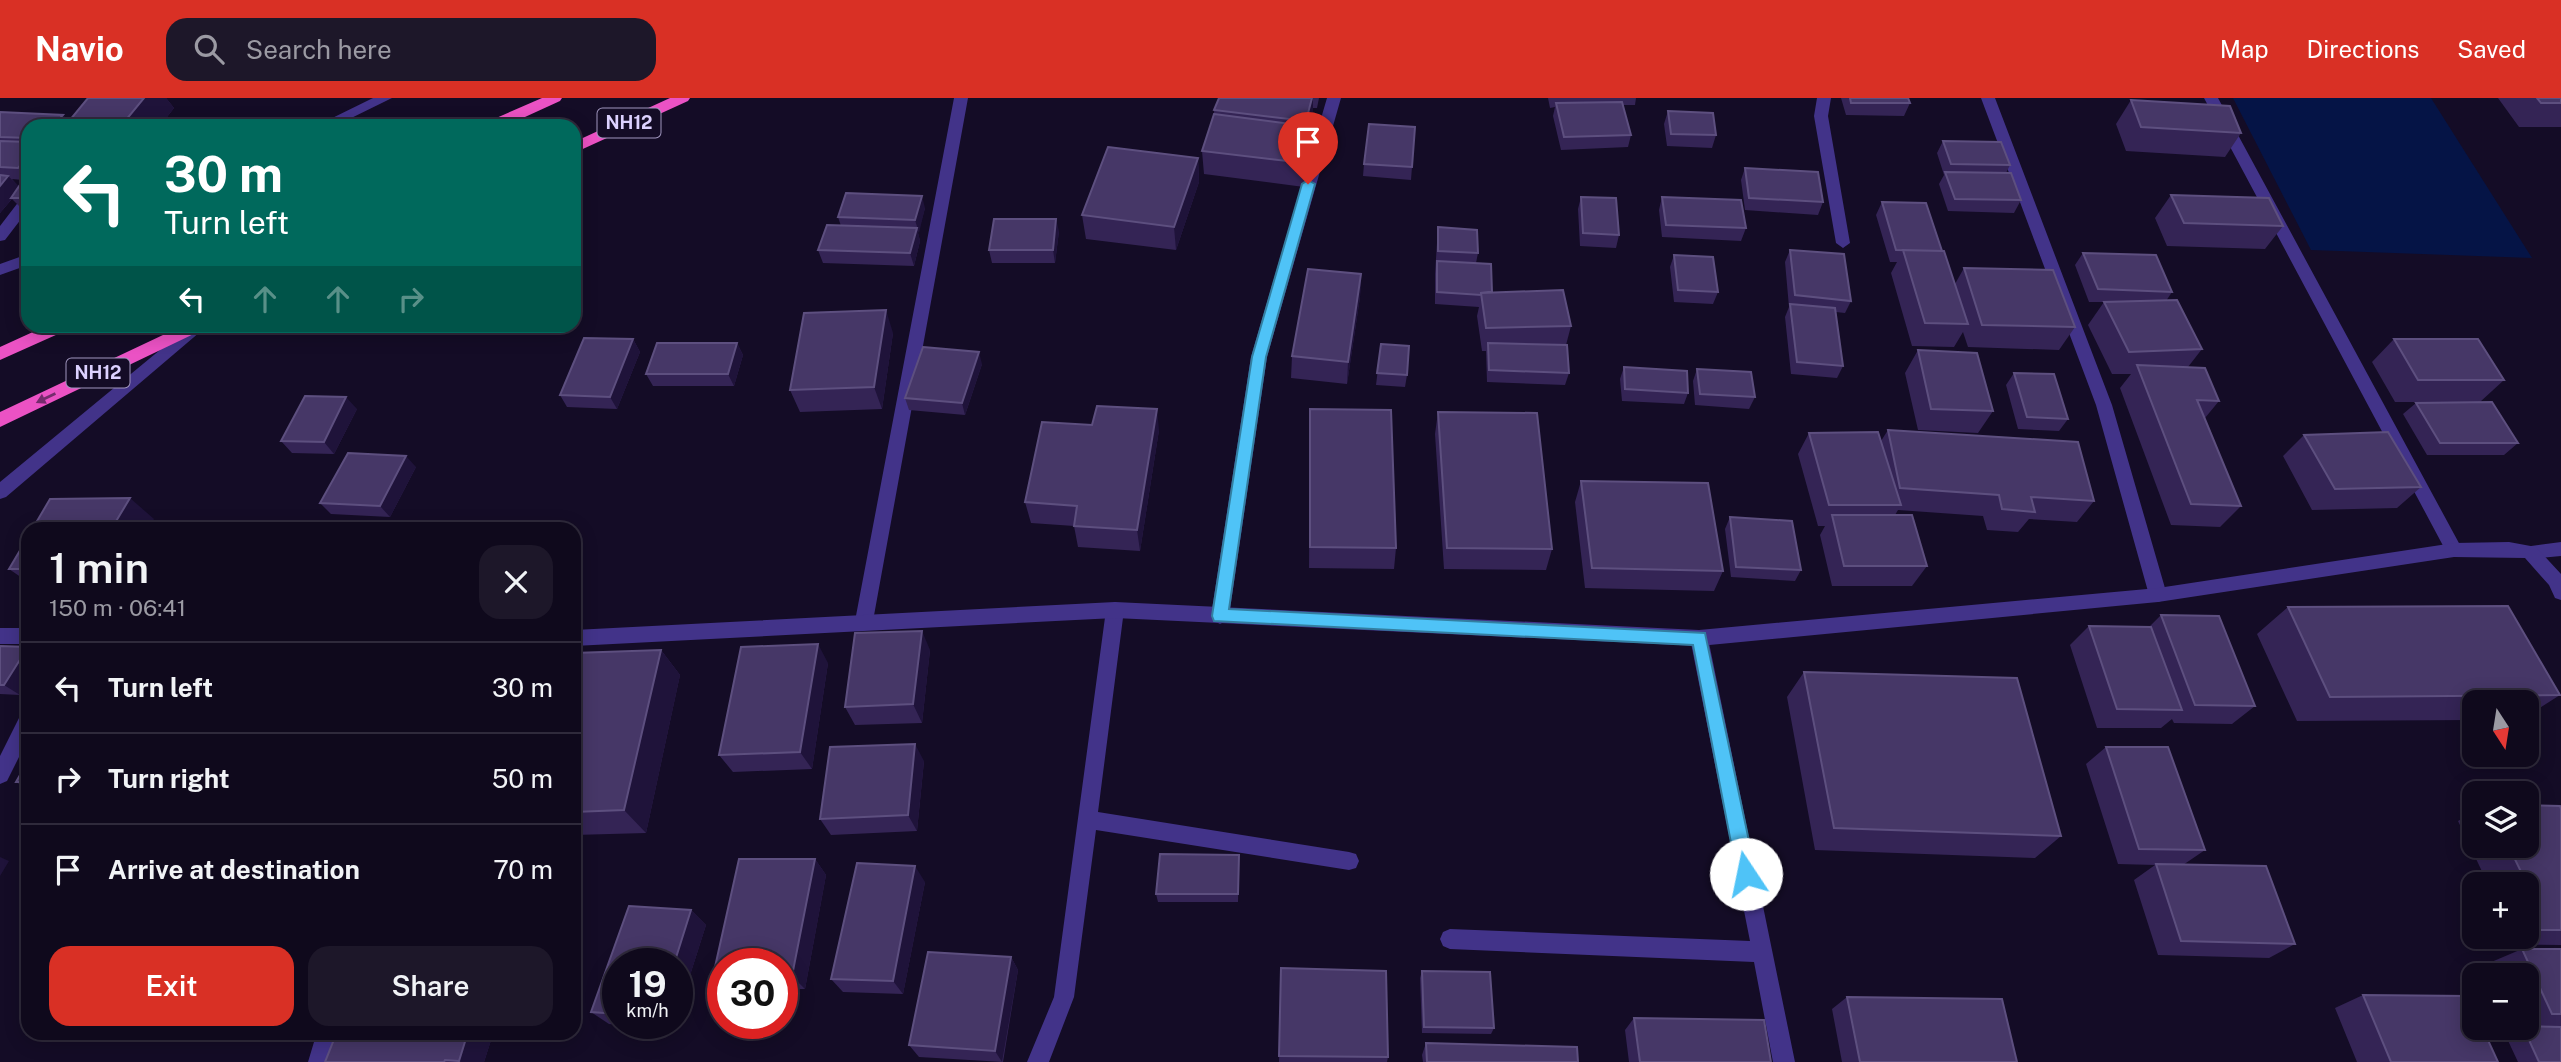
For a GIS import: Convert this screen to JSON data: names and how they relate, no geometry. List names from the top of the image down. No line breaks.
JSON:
{"streets":{"highway":["NH12"]},"north":"bottom","page":{"header":"Navio","search":"Search here","nav":["Map","Directions","Saved"],"turn":["30 m","Turn left"],"heading":["1 min","150 m · 06:41"],"list":[{"name":"Turn left","value":"30 m"},{"name":"Turn right","value":"50 m"},{"name":"Arrive at destination","value":"70 m"}],"map_buttons":["+","−"],"buttons":["Exit","Share"],"speed":"19 km/h","limit":"30"}}
